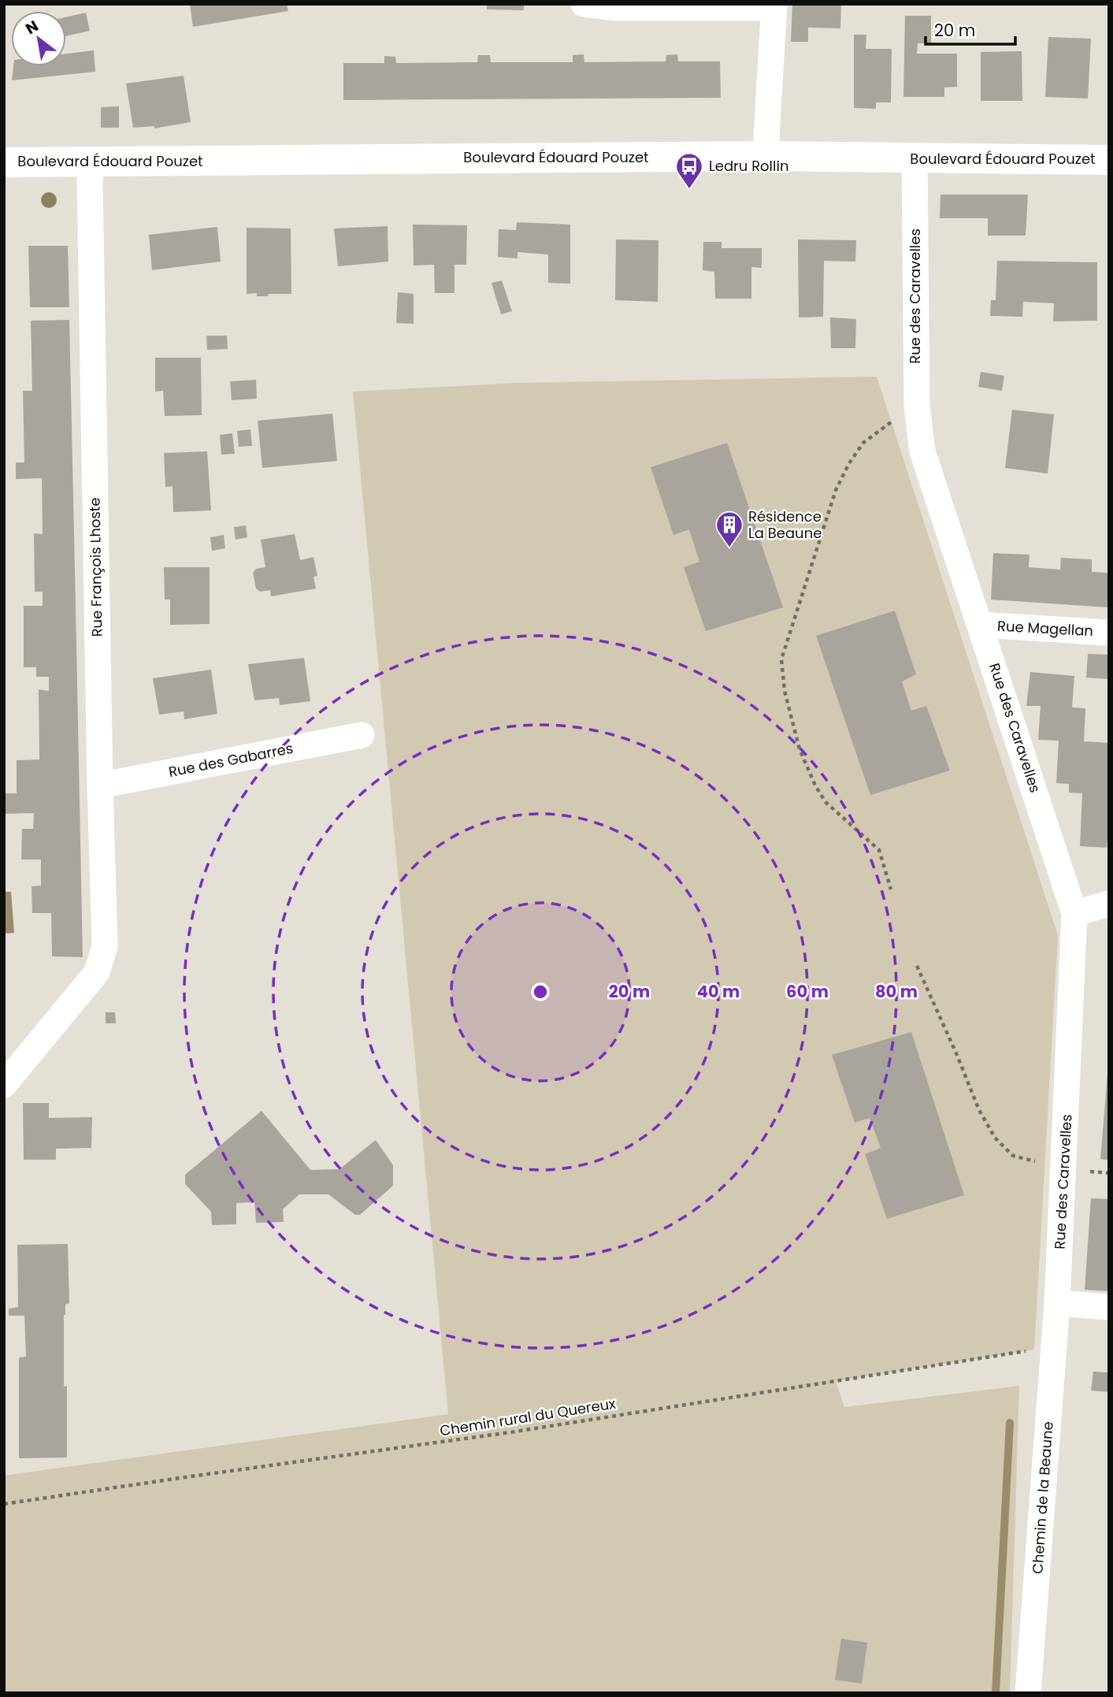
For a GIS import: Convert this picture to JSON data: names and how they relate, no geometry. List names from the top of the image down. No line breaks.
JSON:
{"streets":{"street":["Boulevard Édouard Pouzet","Rue des Caravelles","Rue François Lhoste","Rue Magellan","Rue des Gabarres","Chemin de la Beaune"],"path":["Chemin rural du Quereux"]},"crossings":[["Boulevard Édouard Pouzet","Rue des Caravelles"],["Boulevard Édouard Pouzet","Rue François Lhoste"],["Rue des Caravelles","Rue Magellan"],["Rue des Caravelles","Chemin de la Beaune"],["Rue François Lhoste","Rue des Gabarres"],["Chemin rural du Quereux","Chemin de la Beaune"]],"places":{"bus stop":["Ledru Rollin"],"building":["Résidence La Beaune"]},"scale_bar":"20 m","north":"top left","rings":["20 m","40 m","60 m","80 m"]}
